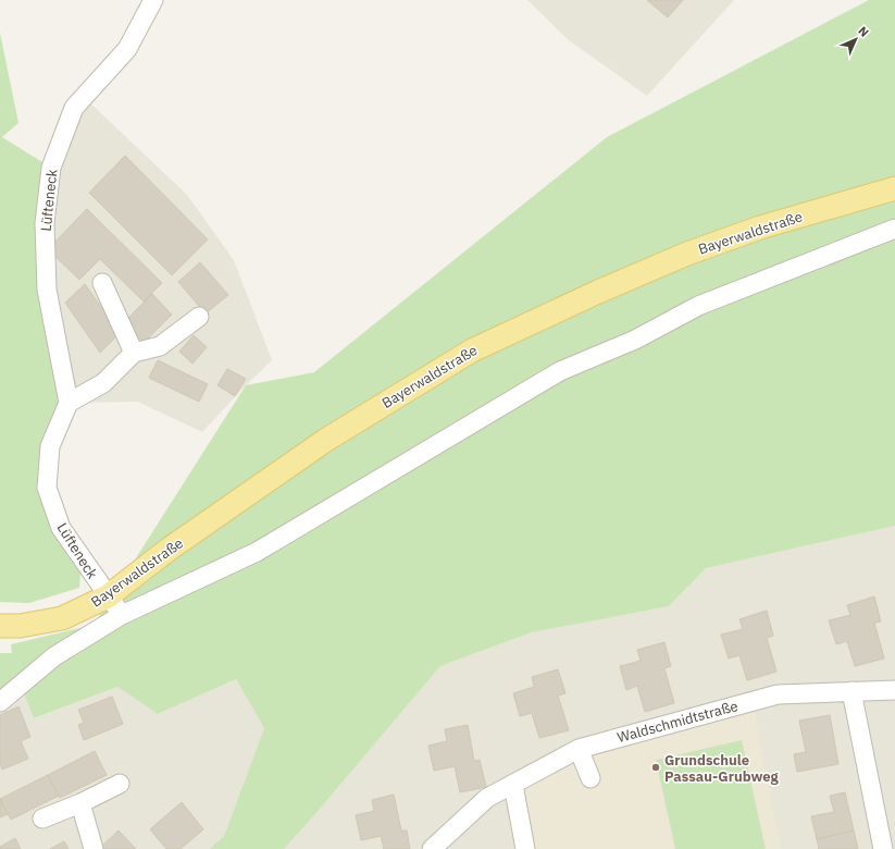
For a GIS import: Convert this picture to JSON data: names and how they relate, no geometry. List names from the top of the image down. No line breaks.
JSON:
{"streets":{"main road":["Bayerwaldstraße"],"street":["Lüfteneck","Waldschmidtstraße"]},"crossings":[["Lüfteneck","Bayerwaldstraße"]],"places":["Grundschule Passau-Grubweg"],"north":"top right"}
